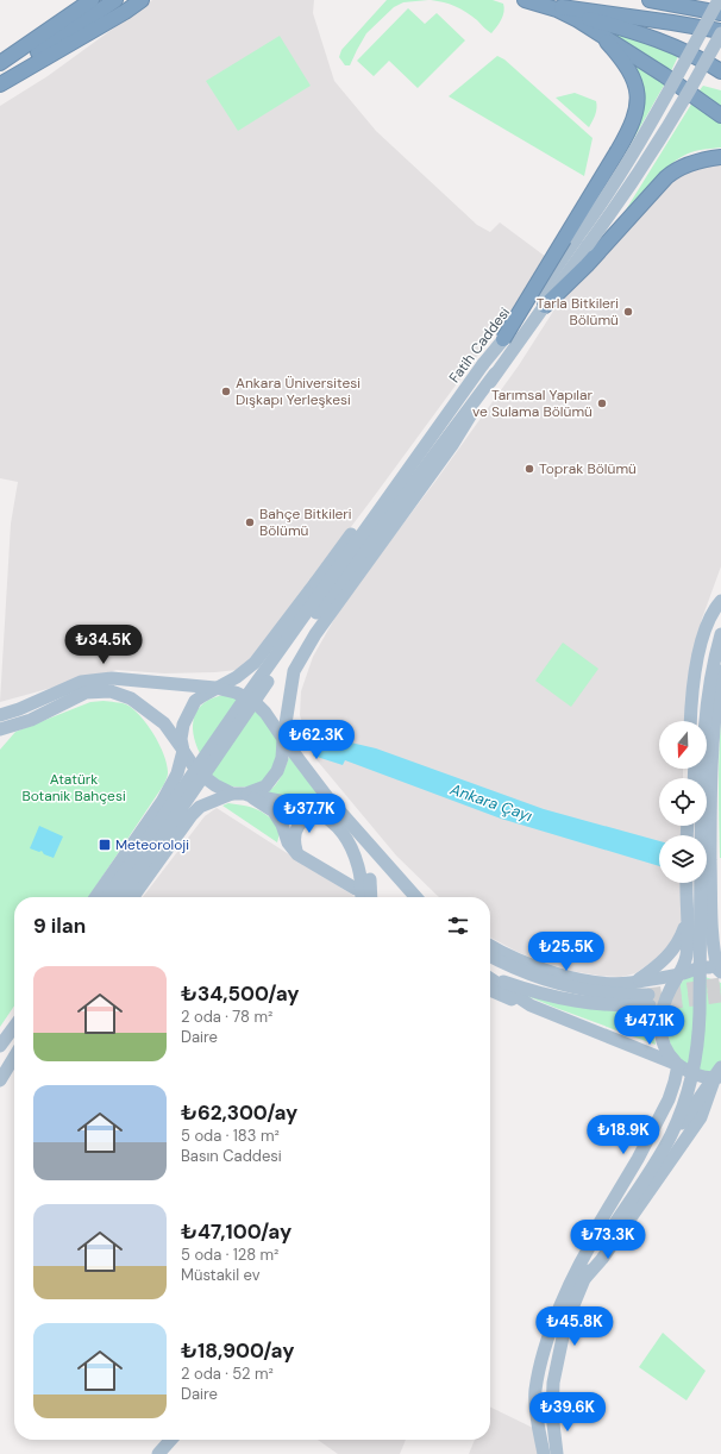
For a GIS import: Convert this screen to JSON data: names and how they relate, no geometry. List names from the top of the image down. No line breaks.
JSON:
{"streets":{"main road":["Fatih Caddesi"]},"water":["Ankara Çayı"],"parks":["Atatürk Botanik Bahçesi"],"places":{"other":["Tarla Bitkileri Bölümü","Ankara Üniversitesi Dışkapı Yerleşkesi","Tarımsal Yapılar ve Sulama Bölümü","Toprak Bölümü","Bahçe Bitkileri Bölümü"],"transit":["Meteoroloji"]},"north":"bottom","page":{"price":["₺34.5K","₺62.3K","₺37.7K","₺25.5K","₺47.1K","₺18.9K","₺73.3K","₺45.8K","₺39.6K"],"heading":"9 ilan","list":[{"name":"₺34,500/ay","note":"2 oda · 78 m² · Daire"},{"name":"₺62,300/ay","note":"5 oda · 183 m² · Basın Caddesi"},{"name":"₺47,100/ay","note":"5 oda · 128 m² · Müstakil ev"},{"name":"₺18,900/ay","note":"2 oda · 52 m² · Daire"}]}}
